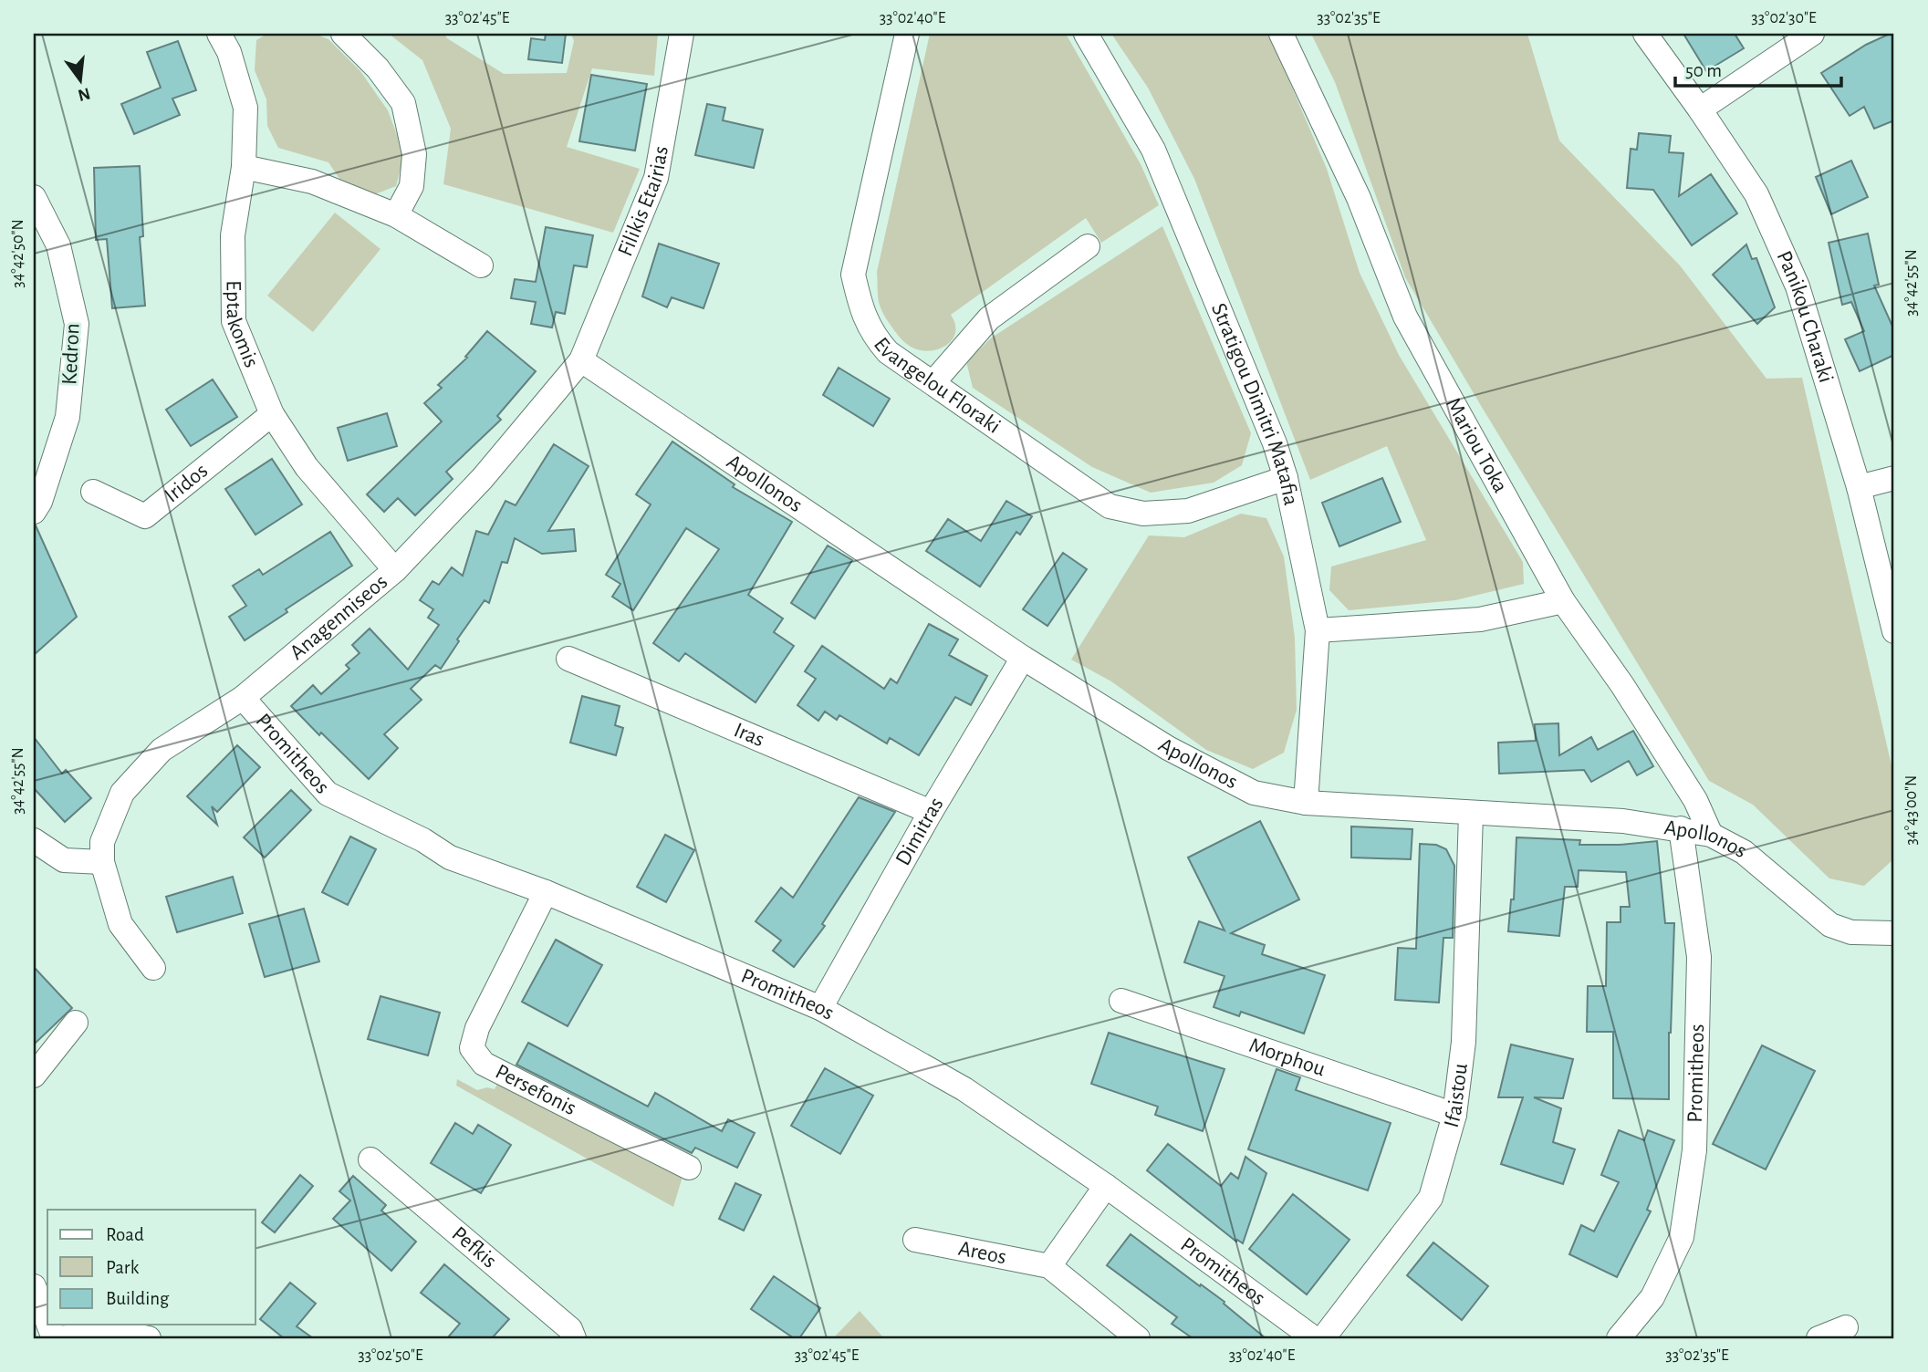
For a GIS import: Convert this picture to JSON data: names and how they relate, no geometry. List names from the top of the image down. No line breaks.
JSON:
{"streets":{"street":["Filikis Etairias","Panikou Charaki","Eptakomis","Kedron","Evangelou Floraki","Stratigou Dimitri Matafia","Mariou Toka","Iridos","Apollonos","Anagenniseos","Iras","Promitheos","Dimitras","Morphou","Persefonis","Ifaistou","Pefkis","Areos"]},"crossings":[["Filikis Etairias","Apollonos"],["Filikis Etairias","Anagenniseos"],["Eptakomis","Iridos"],["Eptakomis","Anagenniseos"],["Evangelou Floraki","Stratigou Dimitri Matafia"],["Stratigou Dimitri Matafia","Apollonos"],["Mariou Toka","Apollonos"],["Apollonos","Anagenniseos"],["Apollonos","Promitheos"],["Apollonos","Dimitras"],["Apollonos","Ifaistou"],["Anagenniseos","Promitheos"],["Iras","Dimitras"],["Promitheos","Dimitras"],["Promitheos","Persefonis"],["Morphou","Ifaistou"]],"legend":["Road","Park","Building"],"scale_bar":"50 m","north":"bottom","coordinates":["33°02'45\"E","33°02'40\"E","33°02'35\"E","33°02'30\"E","34°42'50\"N","34°42'55\"N","34°43'00\"N","33°02'50\"E"]}
